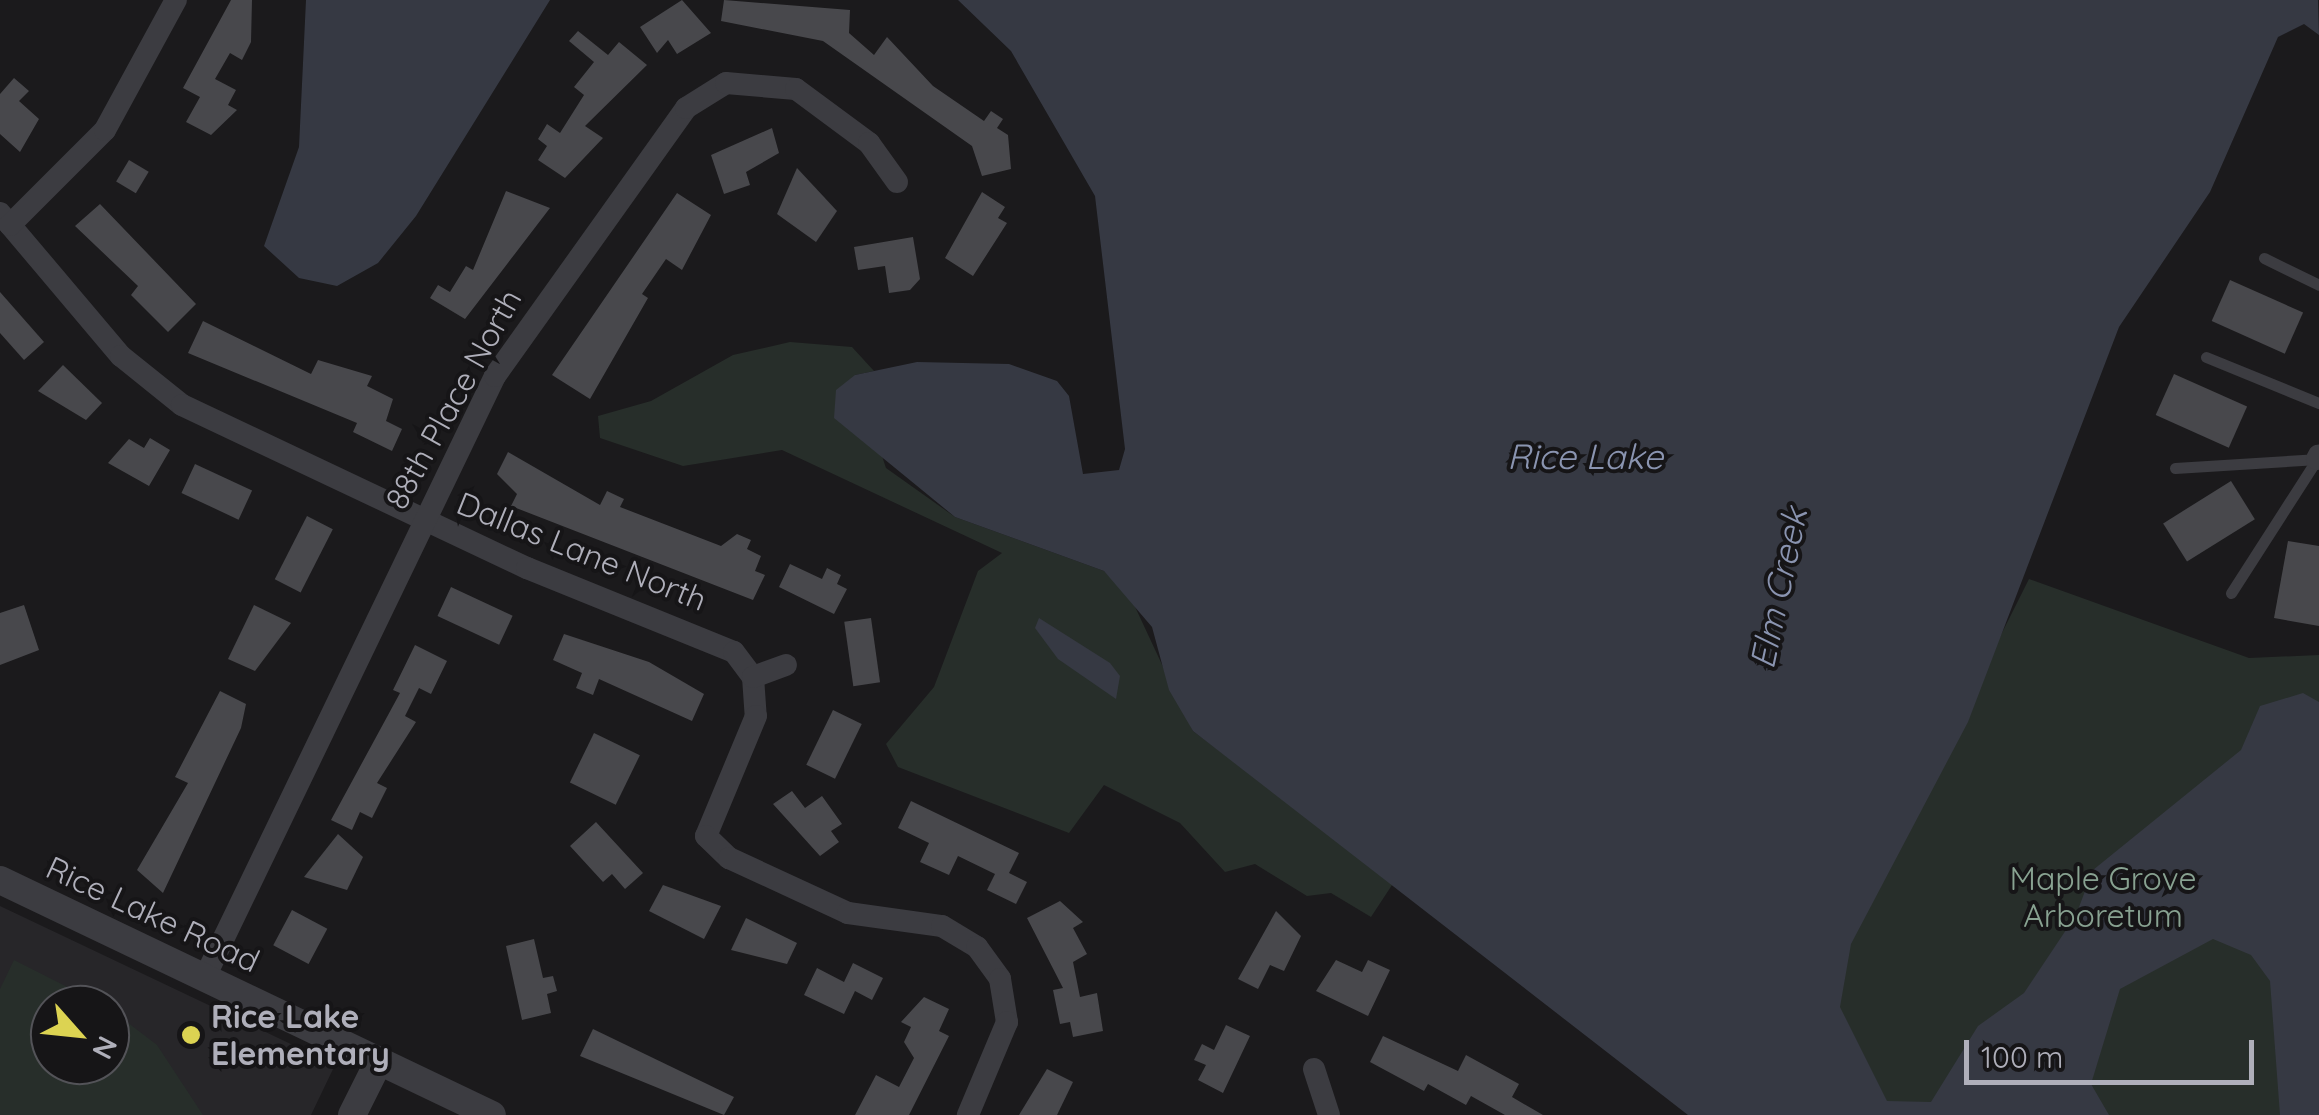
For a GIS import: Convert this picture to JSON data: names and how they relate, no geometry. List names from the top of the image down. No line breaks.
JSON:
{"streets":{"street":["88th Place North","Dallas Lane North","Rice Lake Road"]},"crossings":[["88th Place North","Dallas Lane North"],["88th Place North","Rice Lake Road"]],"water":["Rice Lake","Elm Creek"],"parks":["Maple Grove Arboretum"],"places":["Rice Lake Elementary"],"scale_bar":"100 m","north":"bottom right"}
